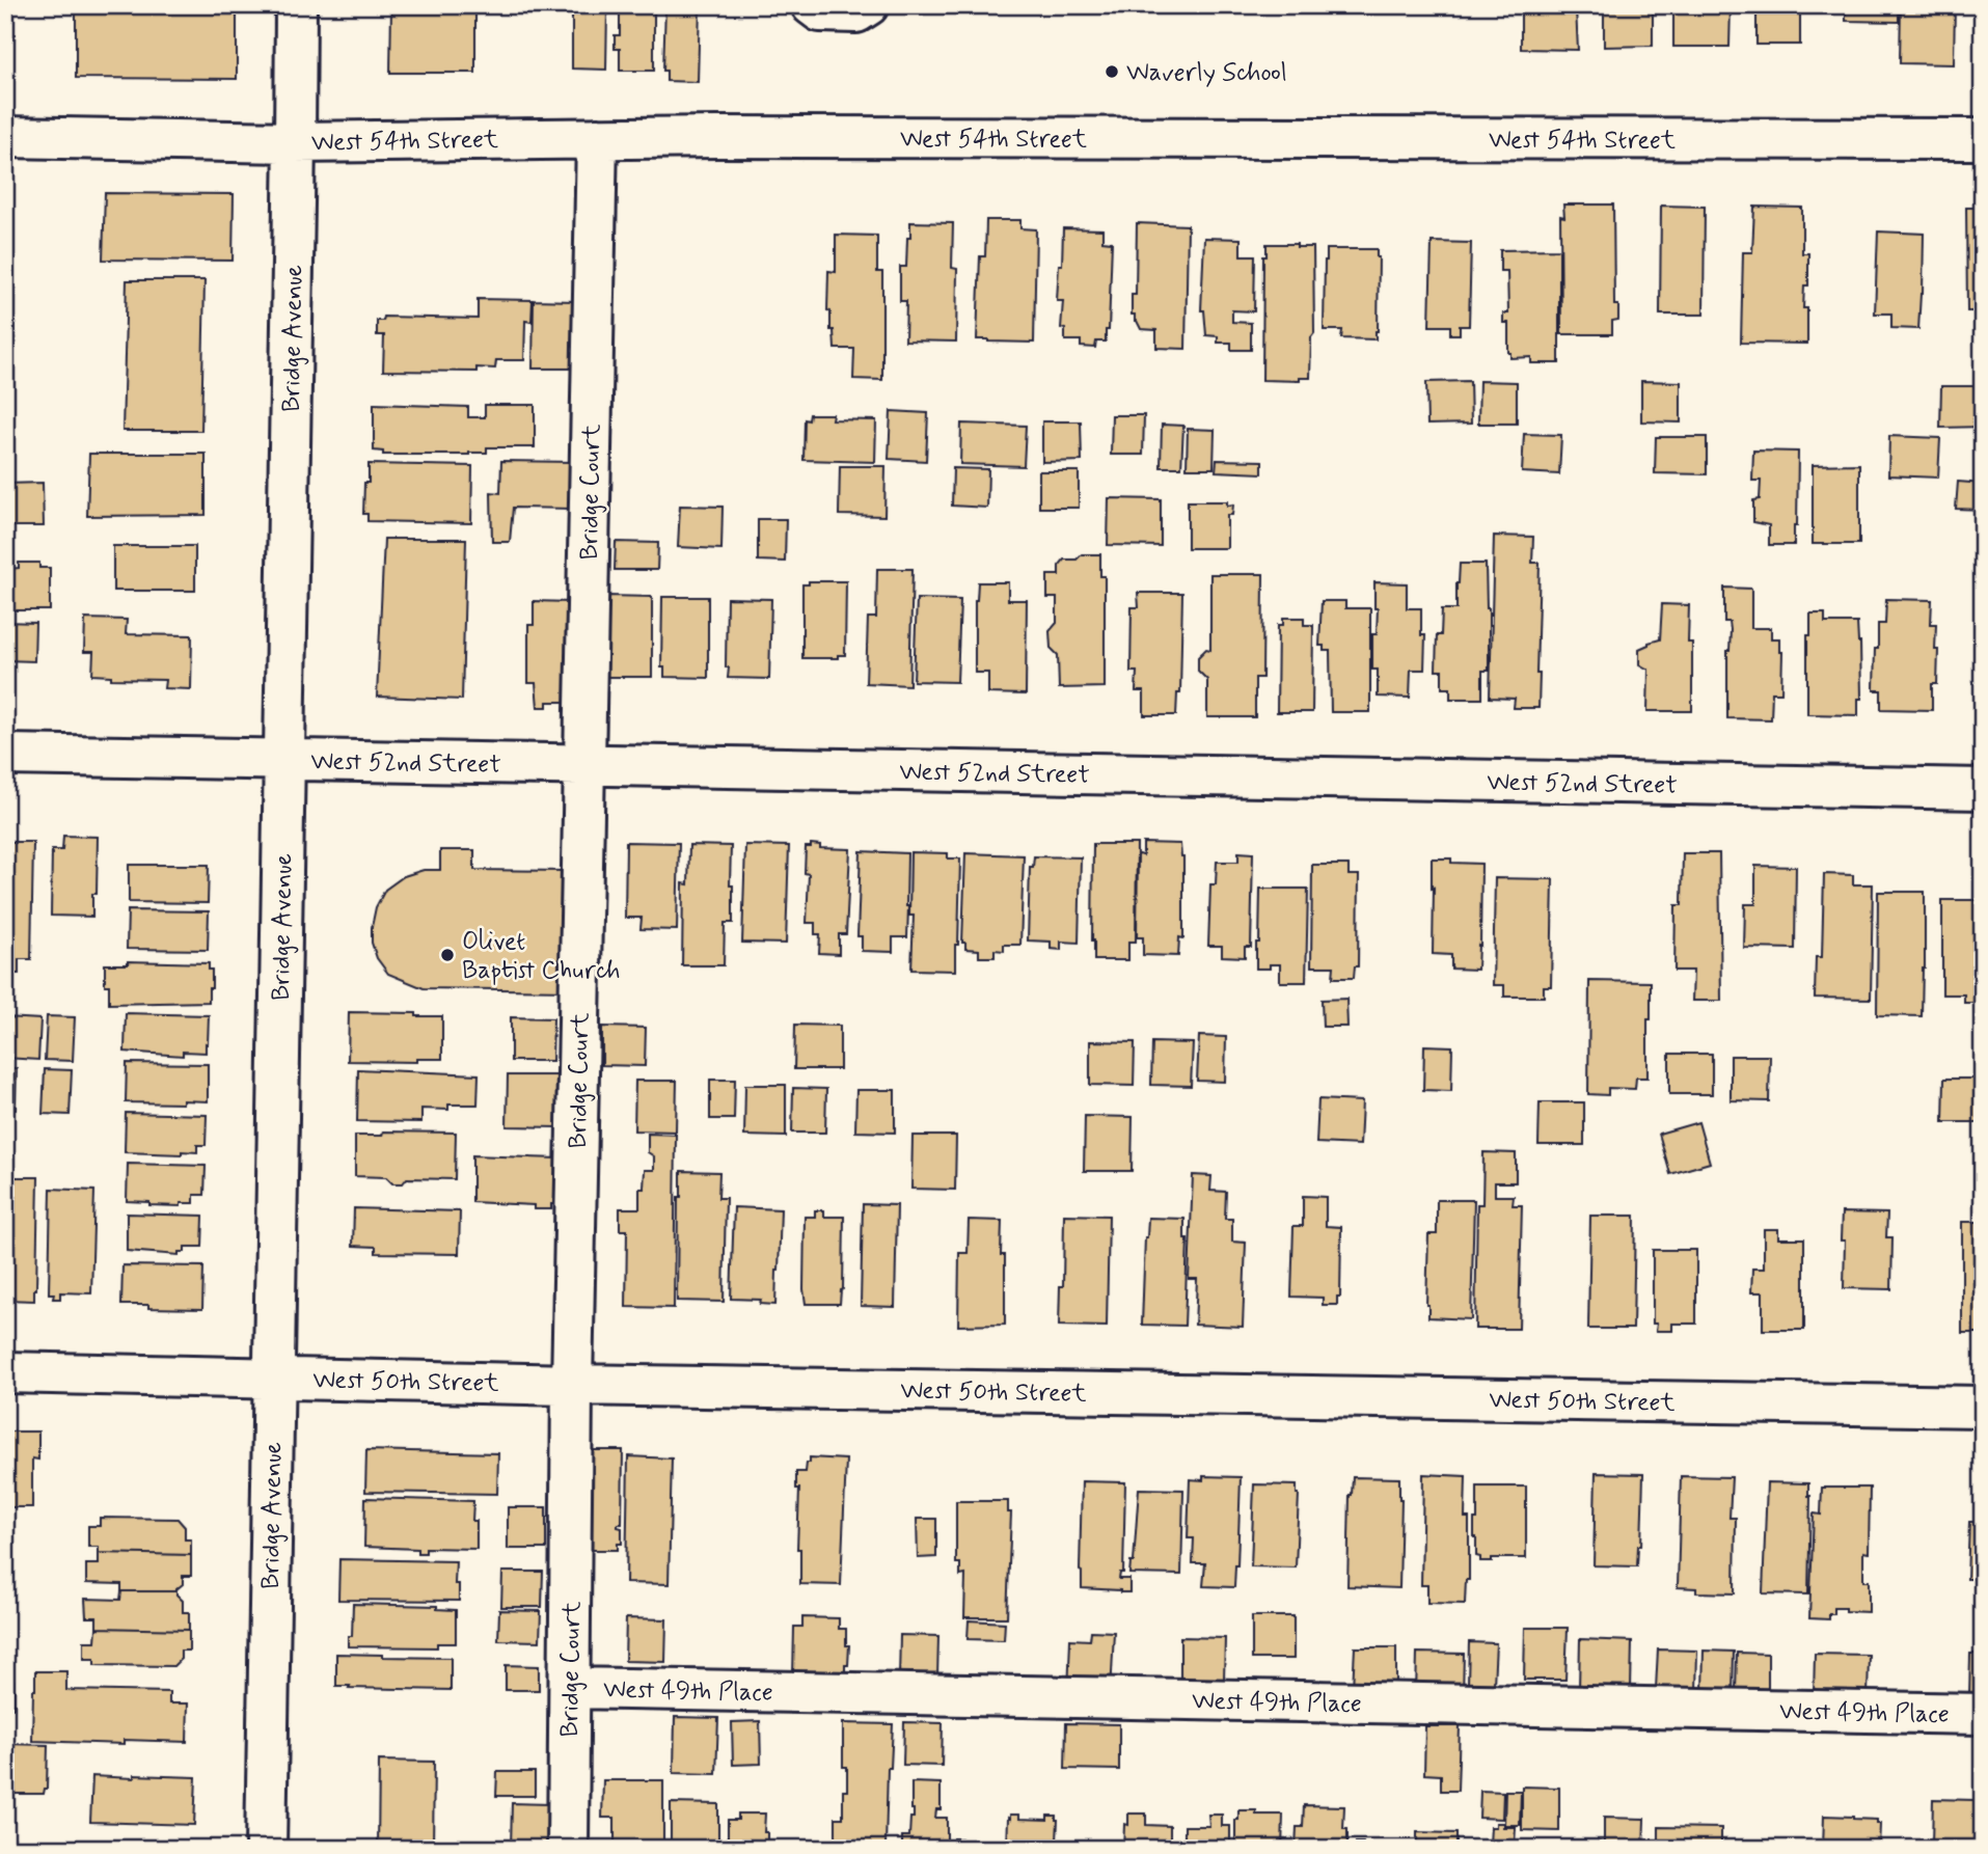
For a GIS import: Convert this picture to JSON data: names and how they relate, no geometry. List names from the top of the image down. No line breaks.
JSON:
{"streets":{"street":["West 54th Street","Bridge Avenue","Bridge Court","West 52nd Street","West 50th Street","West 49th Place"]},"crossings":[["West 54th Street","Bridge Avenue"],["West 54th Street","Bridge Court"],["Bridge Avenue","West 52nd Street"],["Bridge Avenue","West 50th Street"],["Bridge Court","West 52nd Street"],["Bridge Court","West 50th Street"],["Bridge Court","West 49th Place"]],"places":["Waverly School","Olivet Baptist Church"]}
